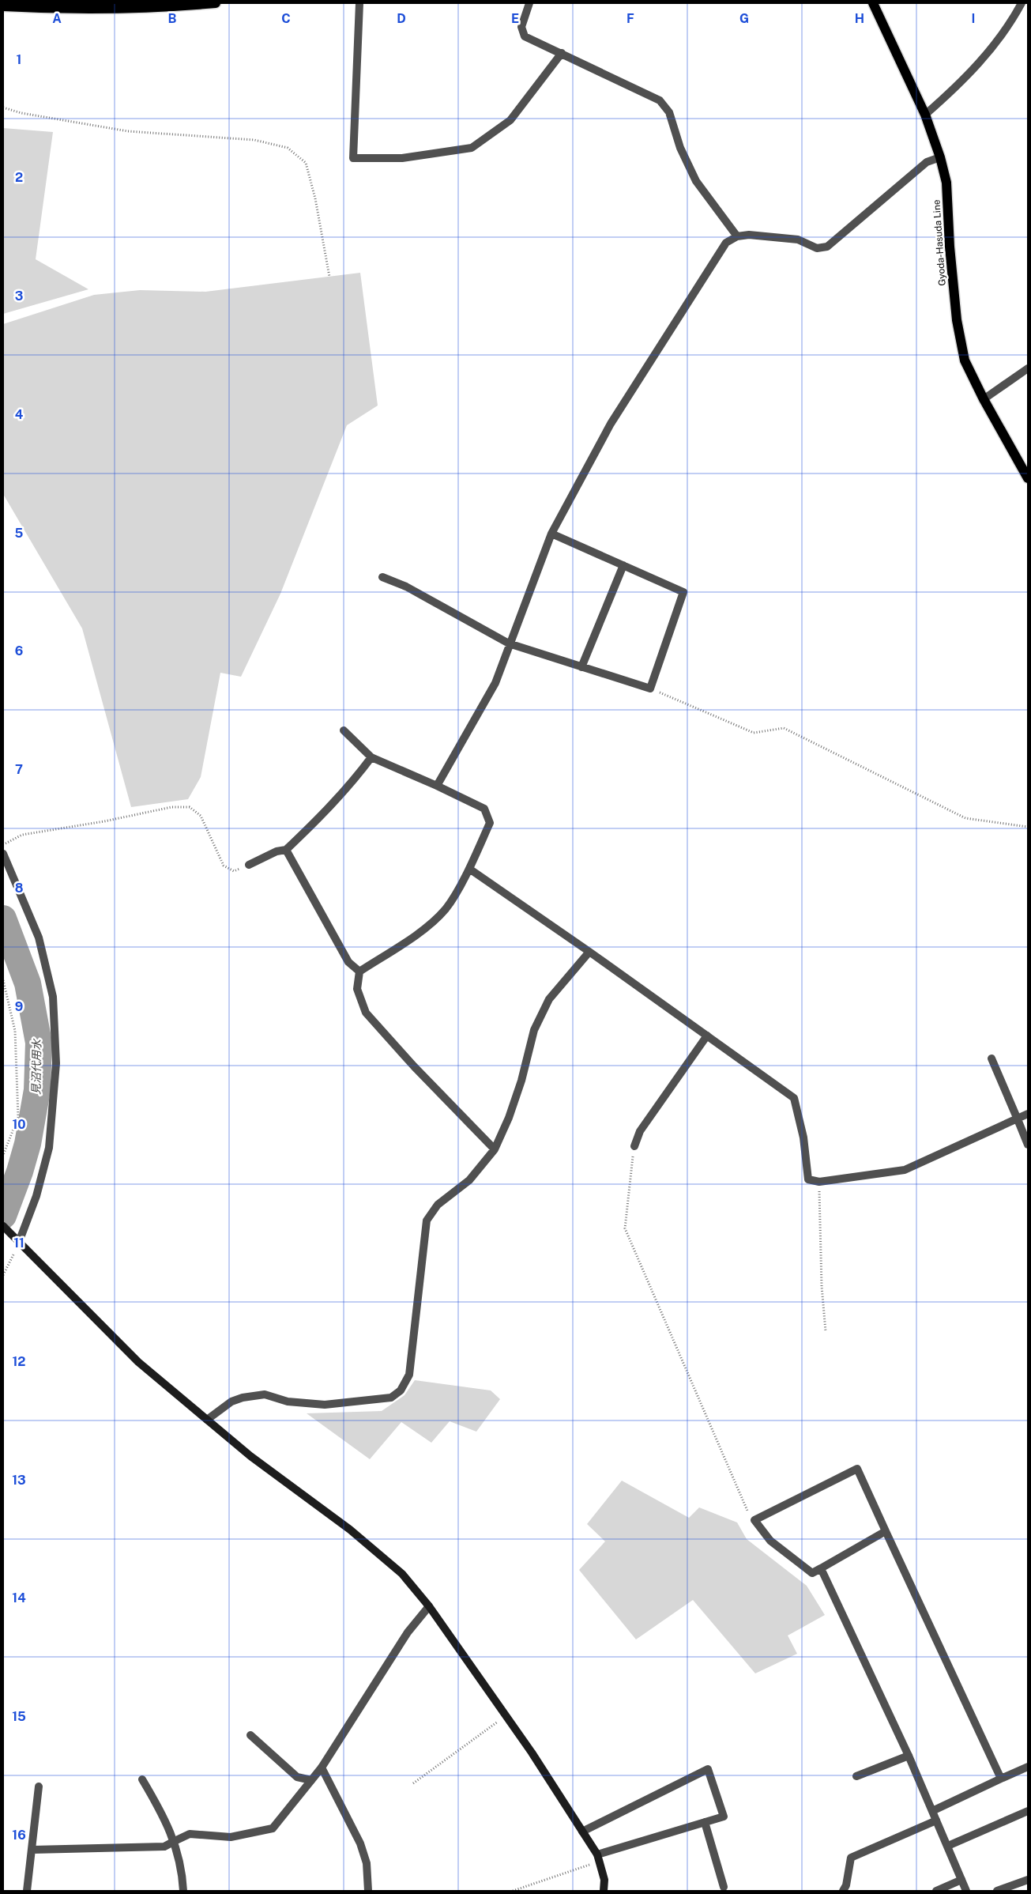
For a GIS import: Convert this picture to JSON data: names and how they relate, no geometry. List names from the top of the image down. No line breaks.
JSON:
{"streets":{"main road":["Gyoda-Hasuda Line"]},"water":["見沼代用水"],"grid":{"columns":["A","B","C","D","E","F","G","H","I"],"rows":["1","2","3","4","5","6","7","8","9","10","11","12","13","14","15","16"]}}
